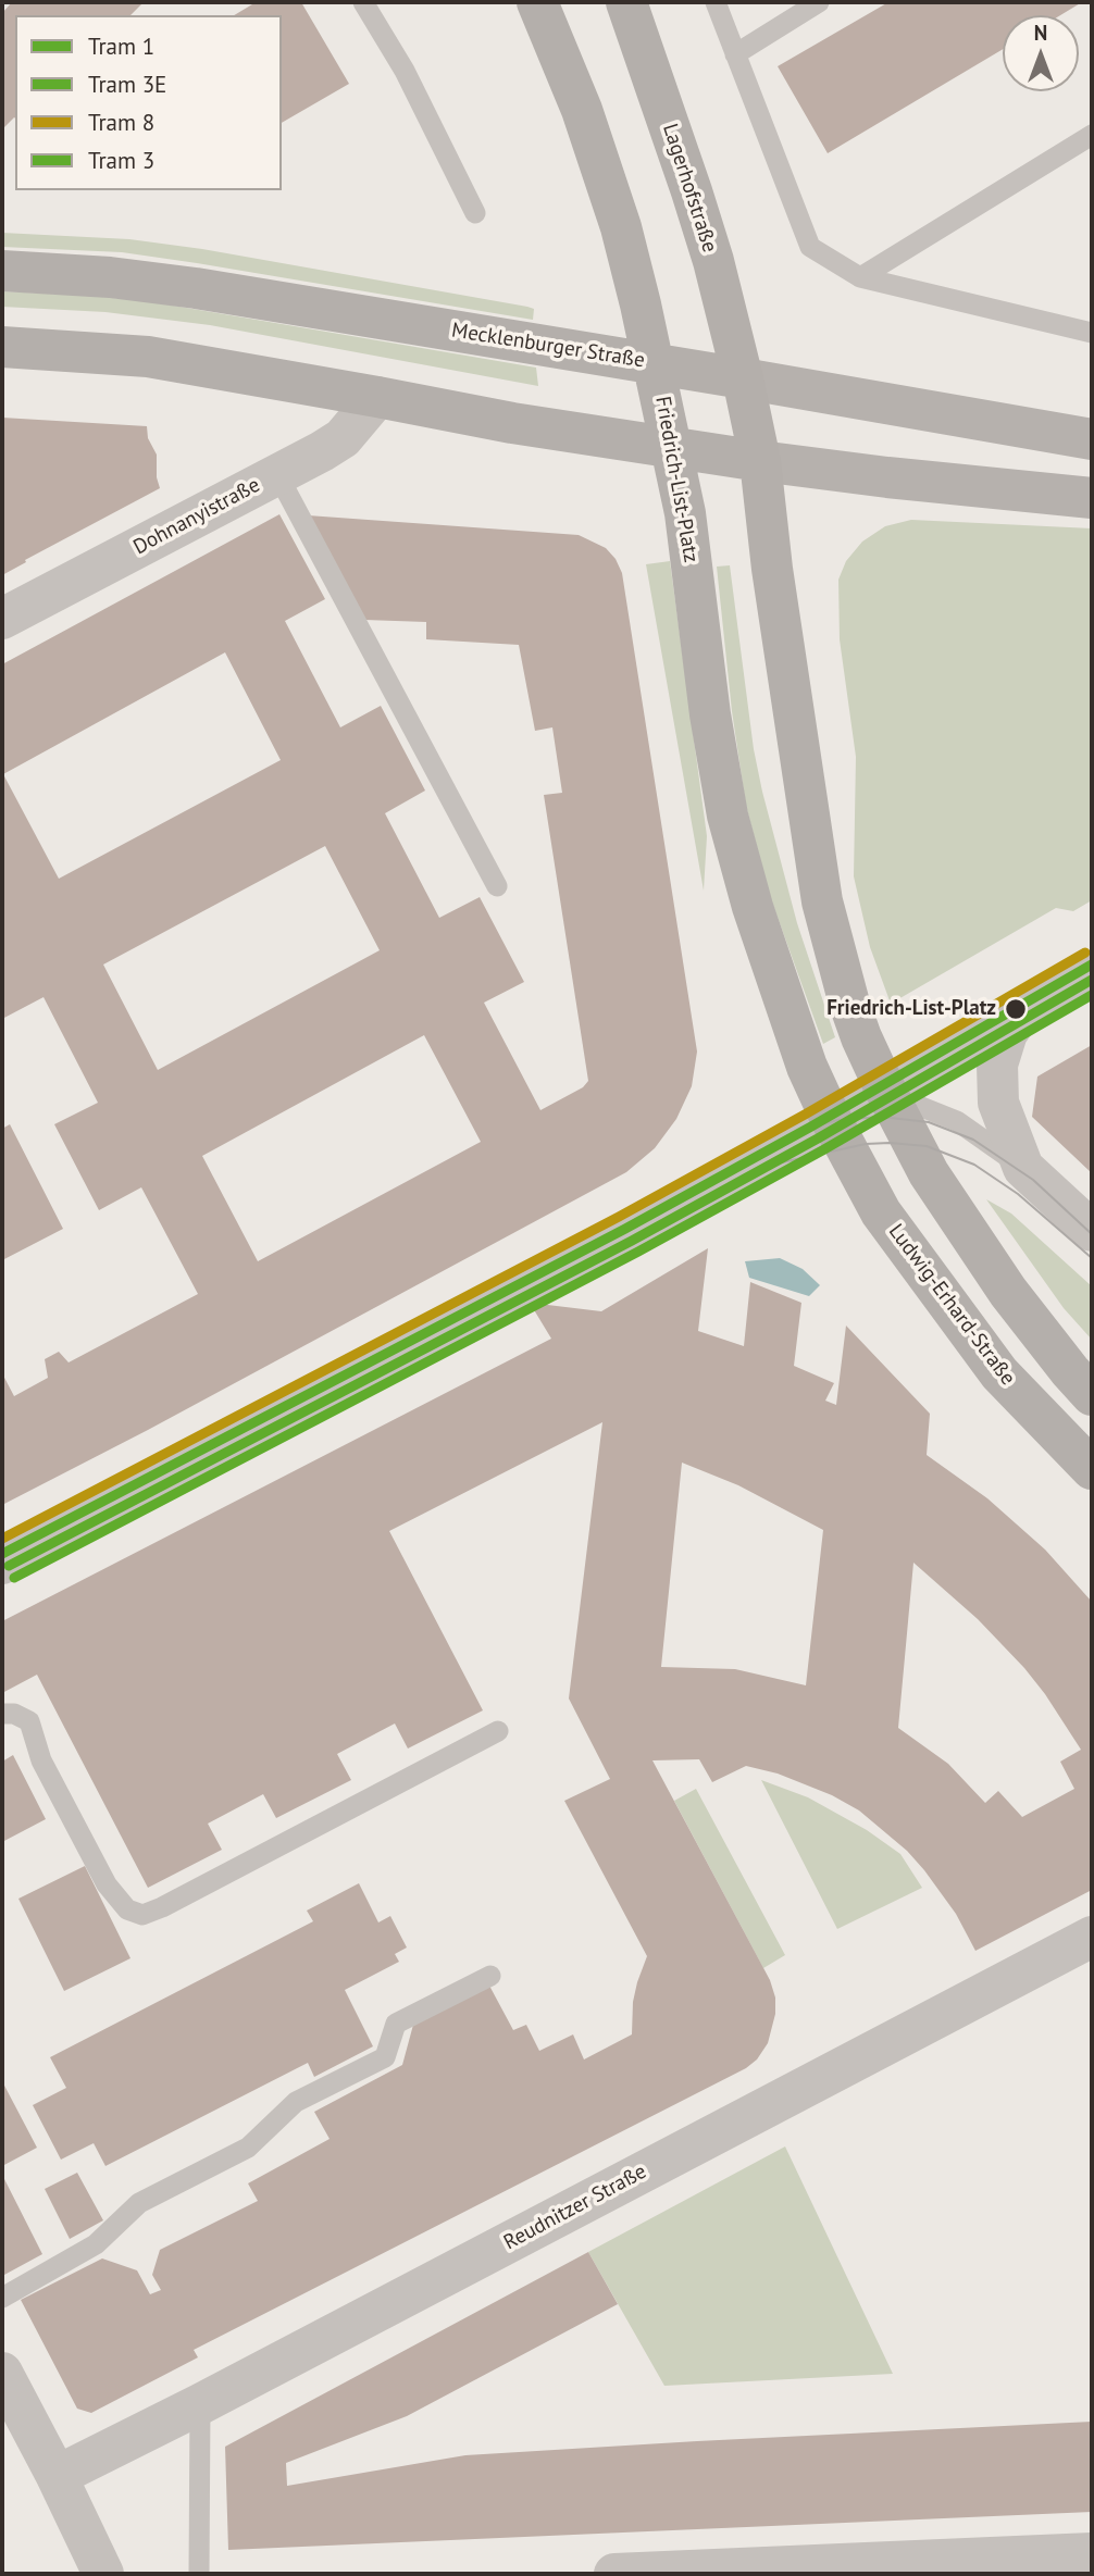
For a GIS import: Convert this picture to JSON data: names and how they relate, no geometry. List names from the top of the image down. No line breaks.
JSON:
{"streets":{"main road":["Lagerhofstraße","Mecklenburger Straße","Friedrich-List-Platz","Ludwig-Erhard-Straße"],"street":["Dohnanyistraße","Reudnitzer Straße"]},"crossings":[["Lagerhofstraße","Mecklenburger Straße"],["Mecklenburger Straße","Friedrich-List-Platz"],["Friedrich-List-Platz","Ludwig-Erhard-Straße"]],"places":["Friedrich-List-Platz"],"lines":["tram line 8","tram line 1","tram line 3E","tram line 3"],"legend":["Tram 1","Tram 3E","Tram 8","Tram 3"],"north":"top"}
